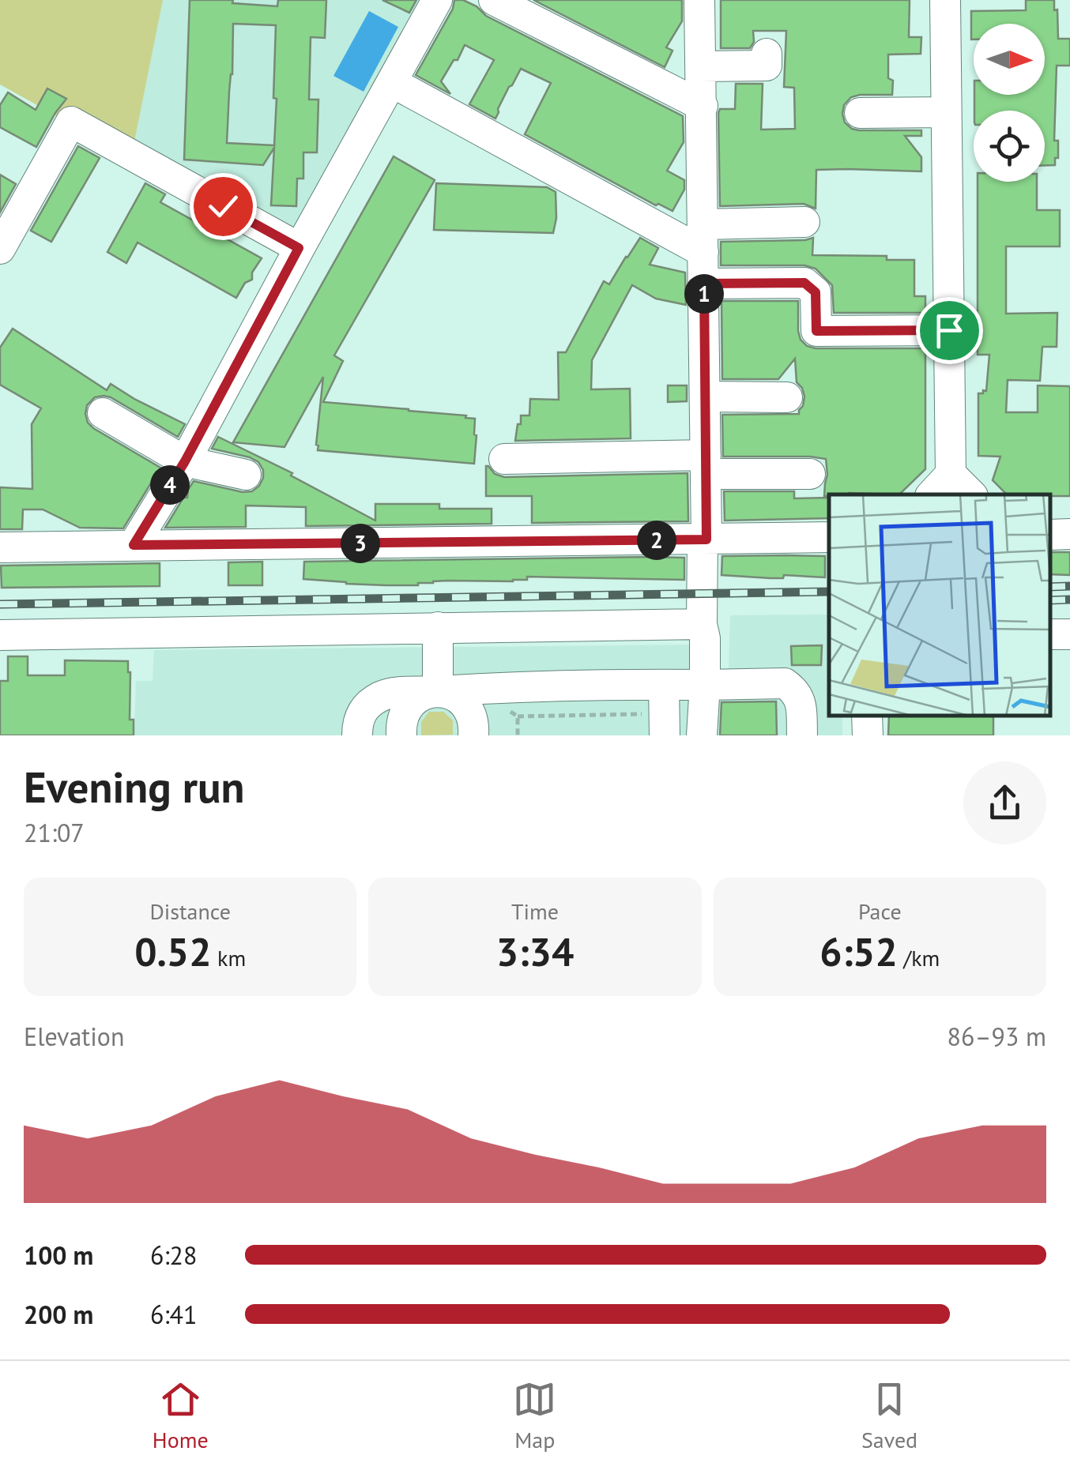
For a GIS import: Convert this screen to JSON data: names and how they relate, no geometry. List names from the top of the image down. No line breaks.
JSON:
{"north":"right","page":{"pins":["1","4","2","3"],"heading":["Evening run","21:07"],"stats":[["Distance","0.52 km"],["Time","3:34"],["Pace","6:52 /km"]],"chart":["Elevation","86–93 m"],"list":[{"name":"100 m","note":"6:28"},{"name":"200 m","note":"6:41"}],"tabs":["Home","Map","Saved"]}}
